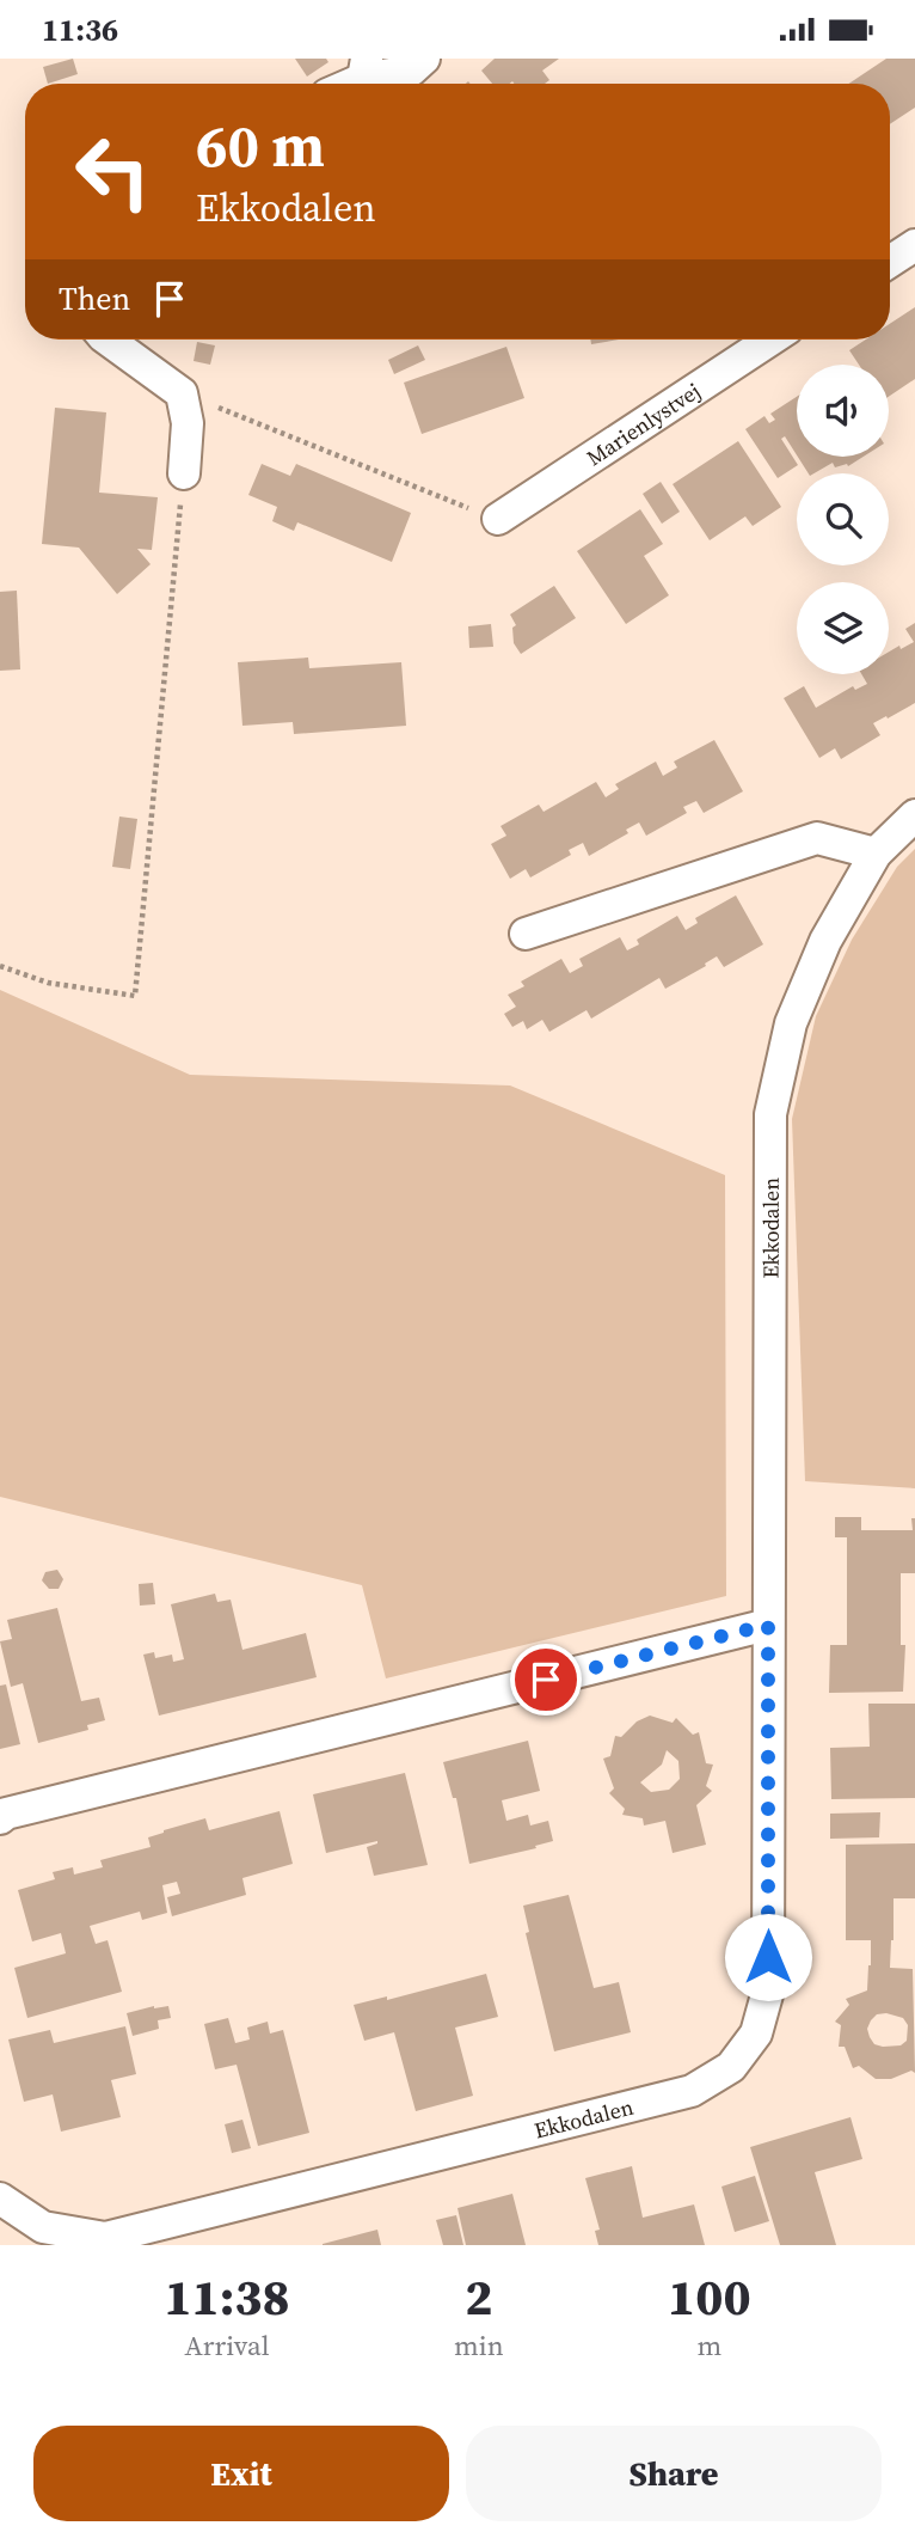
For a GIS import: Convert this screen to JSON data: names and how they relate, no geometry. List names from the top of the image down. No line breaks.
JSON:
{"streets":{"street":["Marienlystvej","Ekkodalen"]},"page":{"status":"11:36","turn":["60 m","Ekkodalen"],"then":"Then","eta":["11:38","Arrival","2","min","100","m"],"buttons":["Exit","Share"]}}
